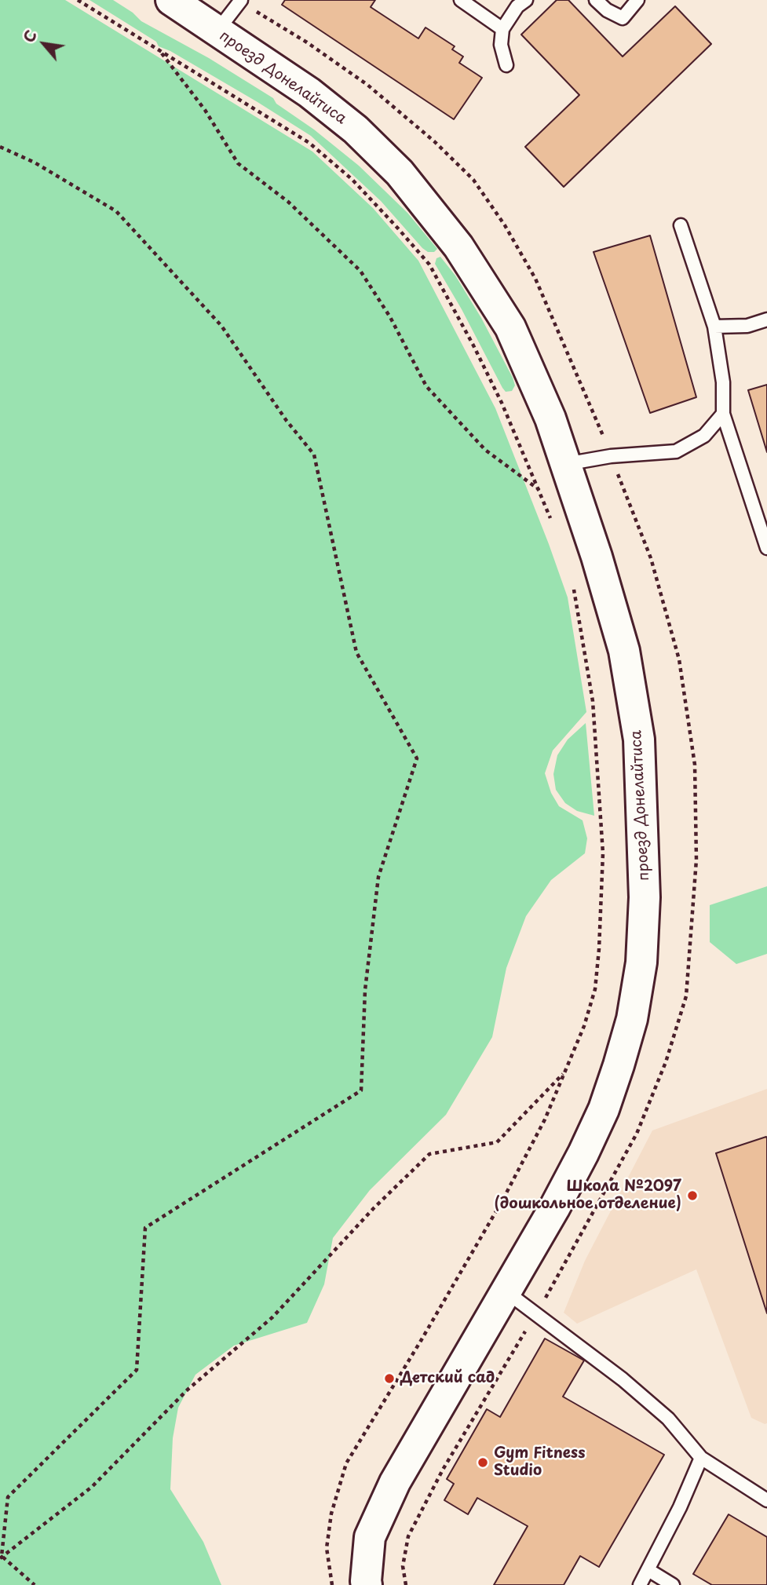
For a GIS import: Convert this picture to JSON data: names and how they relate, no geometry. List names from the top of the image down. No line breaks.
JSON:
{"streets":{"street":["проезд Донелайтиса"]},"places":["Школа №2097 (дошкольное отделение)","Детский сад","Gym Fitness Studio"],"north":"top left"}
